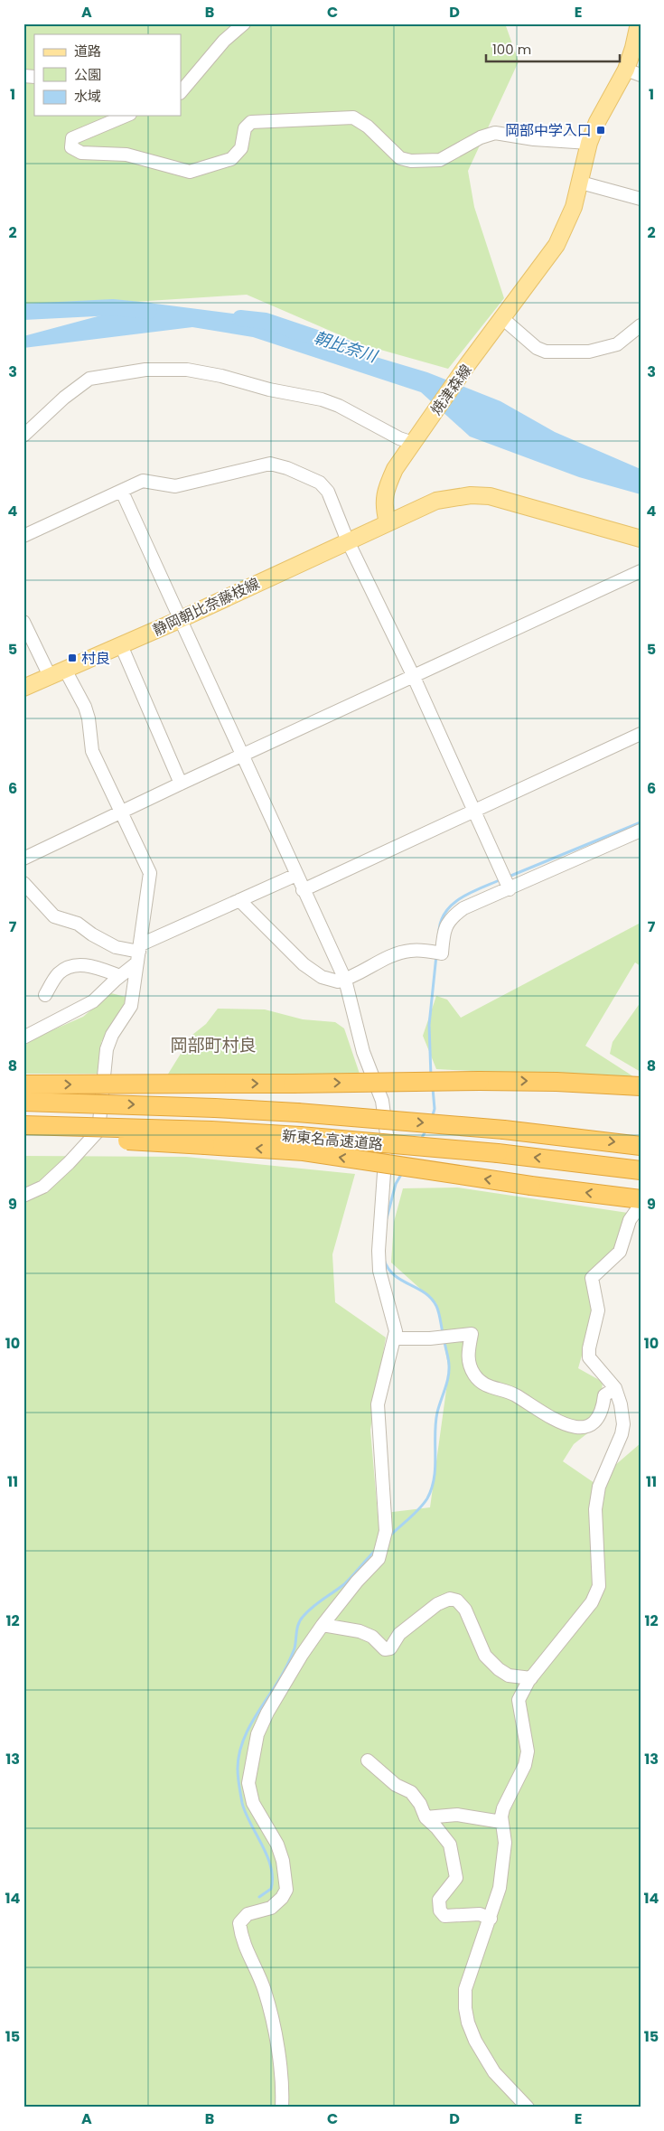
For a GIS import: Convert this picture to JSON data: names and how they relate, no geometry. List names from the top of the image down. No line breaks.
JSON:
{"streets":{"highway":["新東名高速道路"],"main road":["焼津森線","静岡朝比奈藤枝線"]},"crossings":[["焼津森線","静岡朝比奈藤枝線"]],"districts":["岡部町村良"],"water":["朝比奈川"],"places":{"transit":["岡部中学入口","村良"]},"legend":["道路","公園","水域"],"scale_bar":"100 m","grid":{"columns":["A","B","C","D","E"],"rows":["1","2","3","4","5","6","7","8","9","10","11","12","13","14","15"]}}
